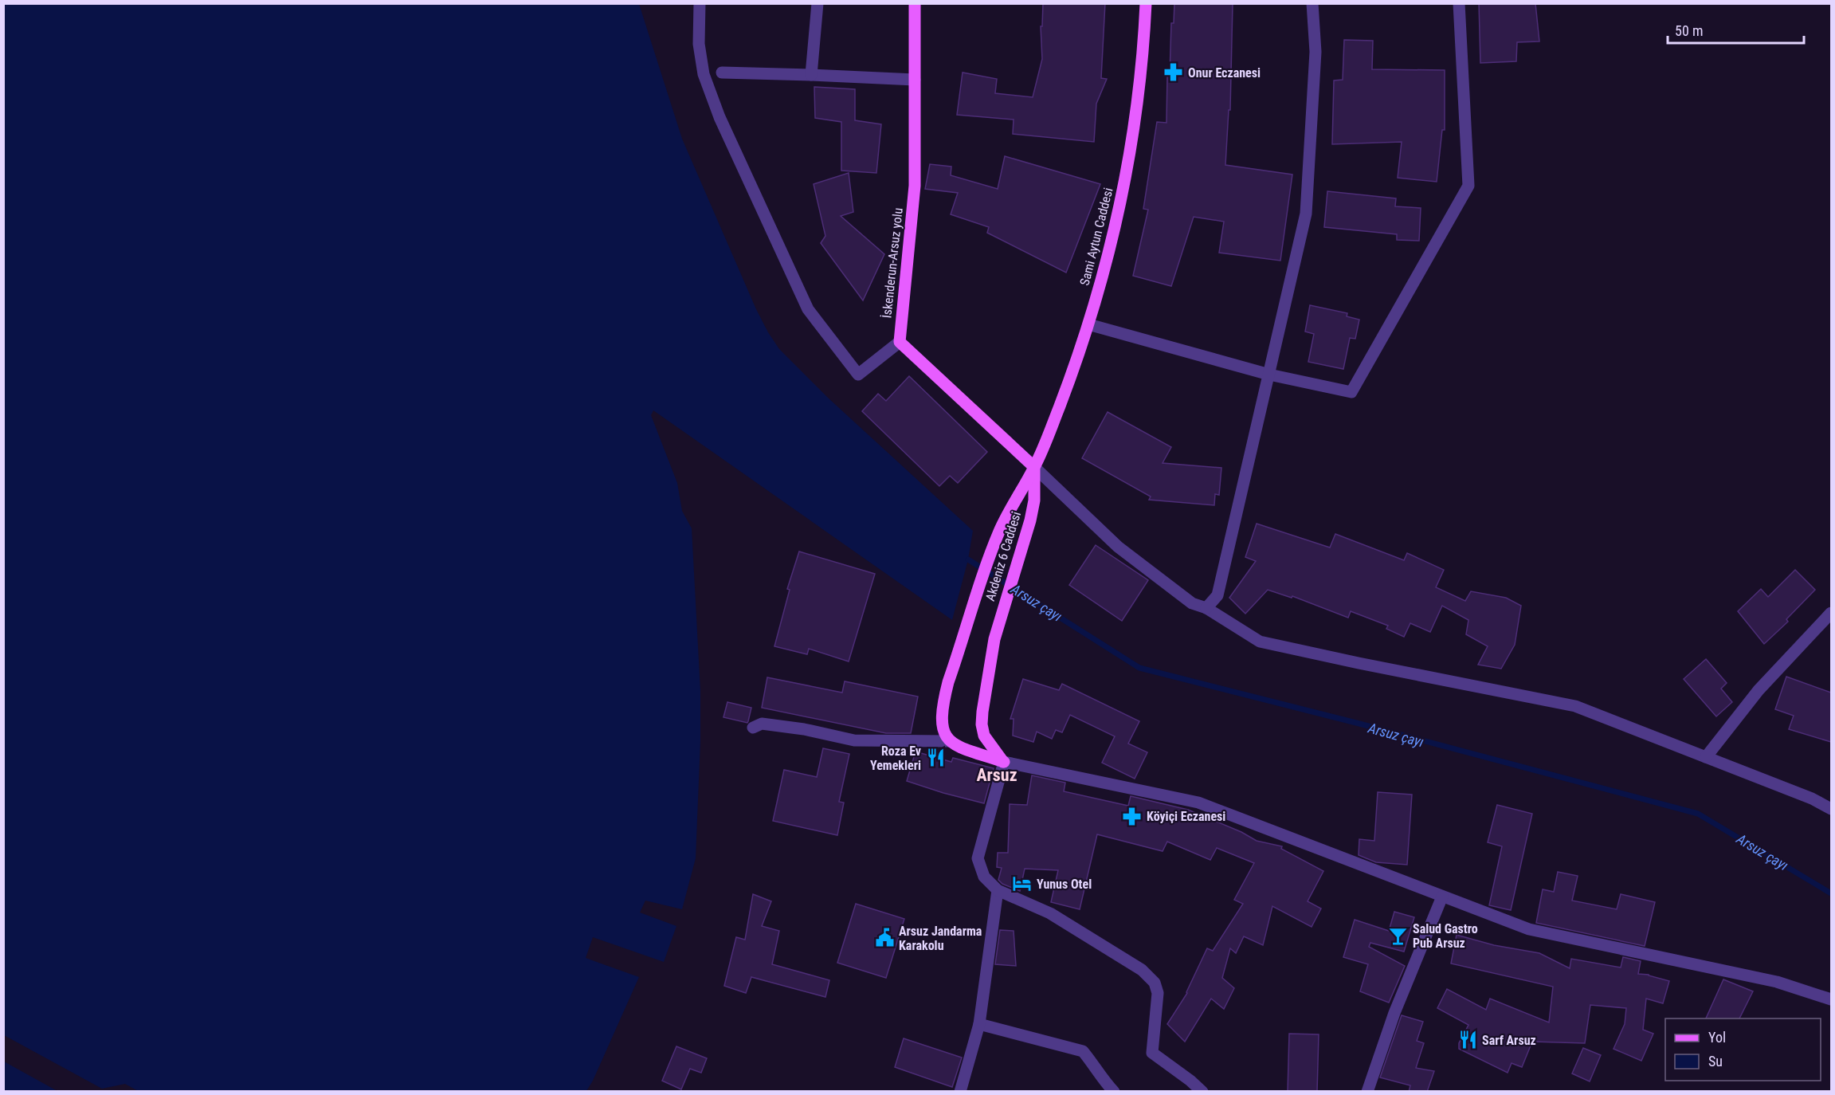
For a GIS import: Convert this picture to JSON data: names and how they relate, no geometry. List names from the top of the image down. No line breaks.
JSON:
{"streets":{"main road":["Sami Aytun Caddesi","İskenderun-Arsuz yolu","Akdeniz 6 Caddesi"]},"crossings":[["Sami Aytun Caddesi","Akdeniz 6 Caddesi"]],"districts":["Arsuz"],"water":["Arsuz çayı"],"places":{"pharmacy":["Onur Eczanesi","Köyiçi Eczanesi"],"restaurant":["Roza Ev Yemekleri","Sarf Arsuz"],"hotel":["Yunus Otel"],"bar":["Salud Gastro Pub Arsuz"],"public building":["Arsuz Jandarma Karakolu"]},"legend":["Yol","Su"],"scale_bar":"50 m"}
